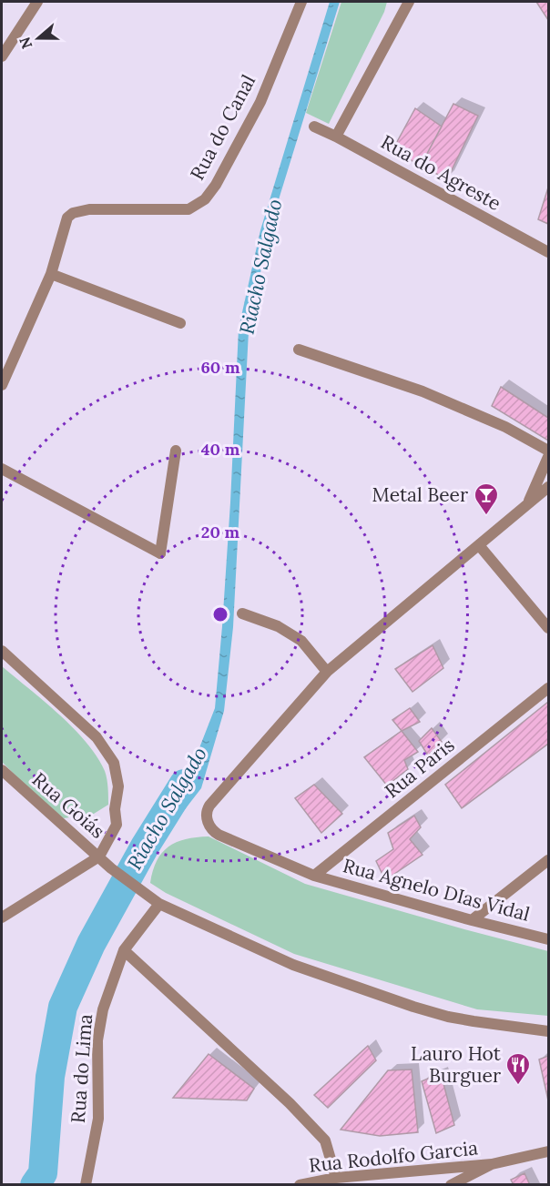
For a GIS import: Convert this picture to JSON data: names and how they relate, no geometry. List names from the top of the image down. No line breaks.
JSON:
{"streets":{"street":["Rua do Canal","Rua do Agreste","Rua Paris","Rua Goiás","Rua Agnelo DIas Vidal","Rua do Lima","Rua Rodolfo Garcia"]},"crossings":[["Rua Paris","Rua Agnelo DIas Vidal"],["Rua Goiás","Rua do Lima"]],"water":["Riacho Salgado"],"places":{"bar":["Metal Beer"],"restaurant":["Lauro Hot Burguer"]},"north":"left","rings":["60 m","40 m","20 m"]}
